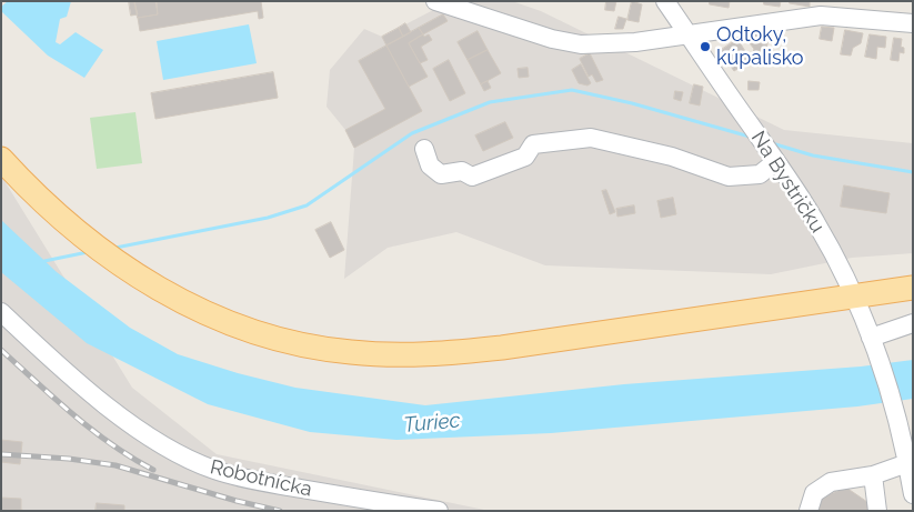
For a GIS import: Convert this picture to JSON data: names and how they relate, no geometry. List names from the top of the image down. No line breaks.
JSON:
{"streets":{"street":["Na Bystričku","Robotnícka"]},"water":["Turiec"],"places":["Odtoky, kúpalisko"]}
